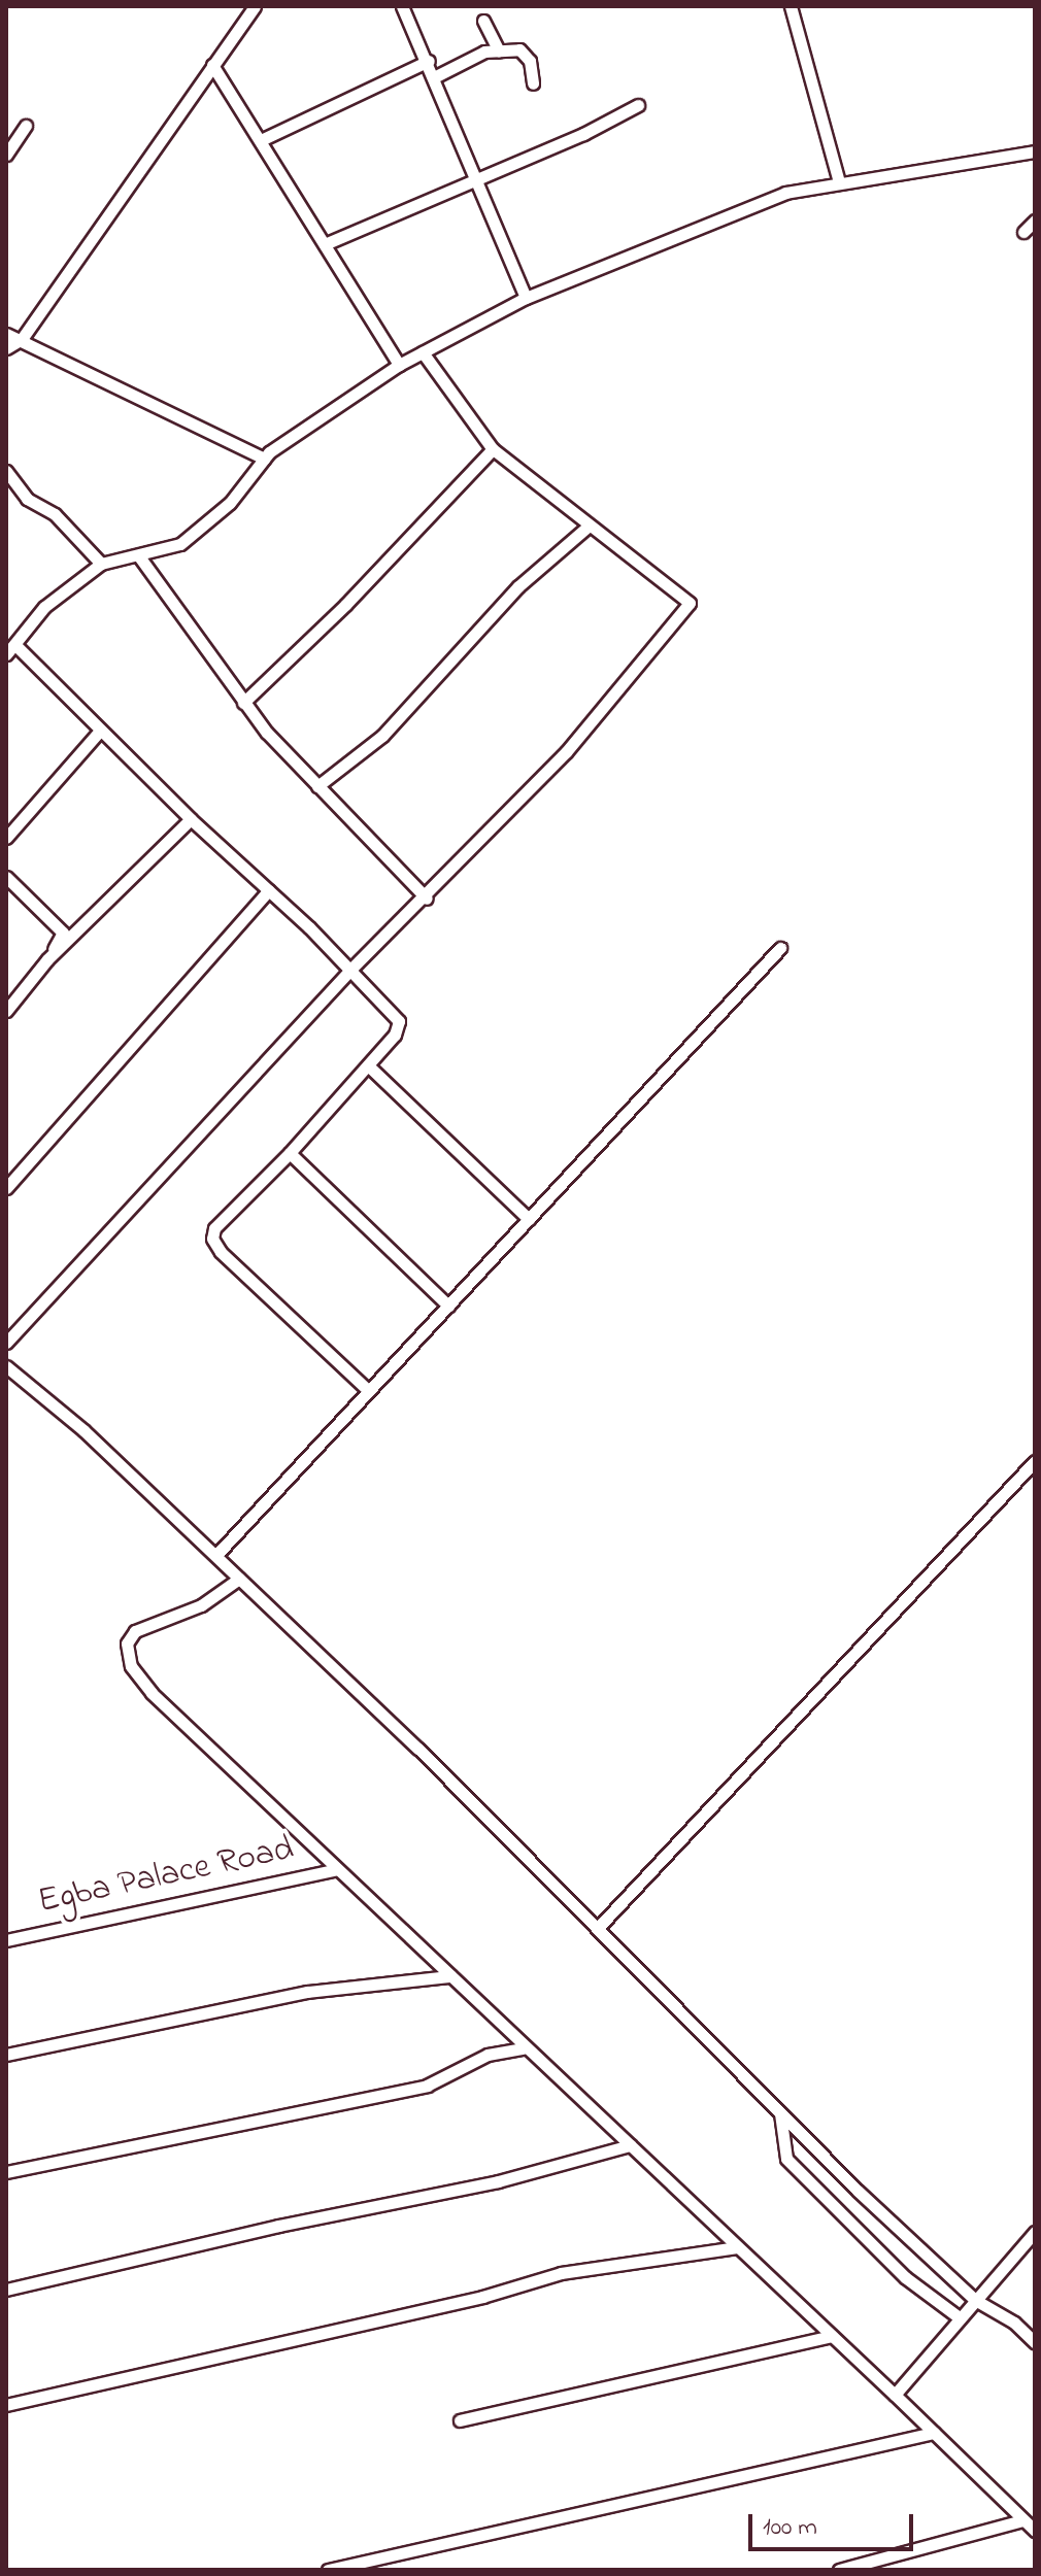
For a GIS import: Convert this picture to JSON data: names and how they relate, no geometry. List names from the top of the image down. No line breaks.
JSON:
{"streets":{"street":["Egba Palace Road"]},"scale_bar":"100 m"}
